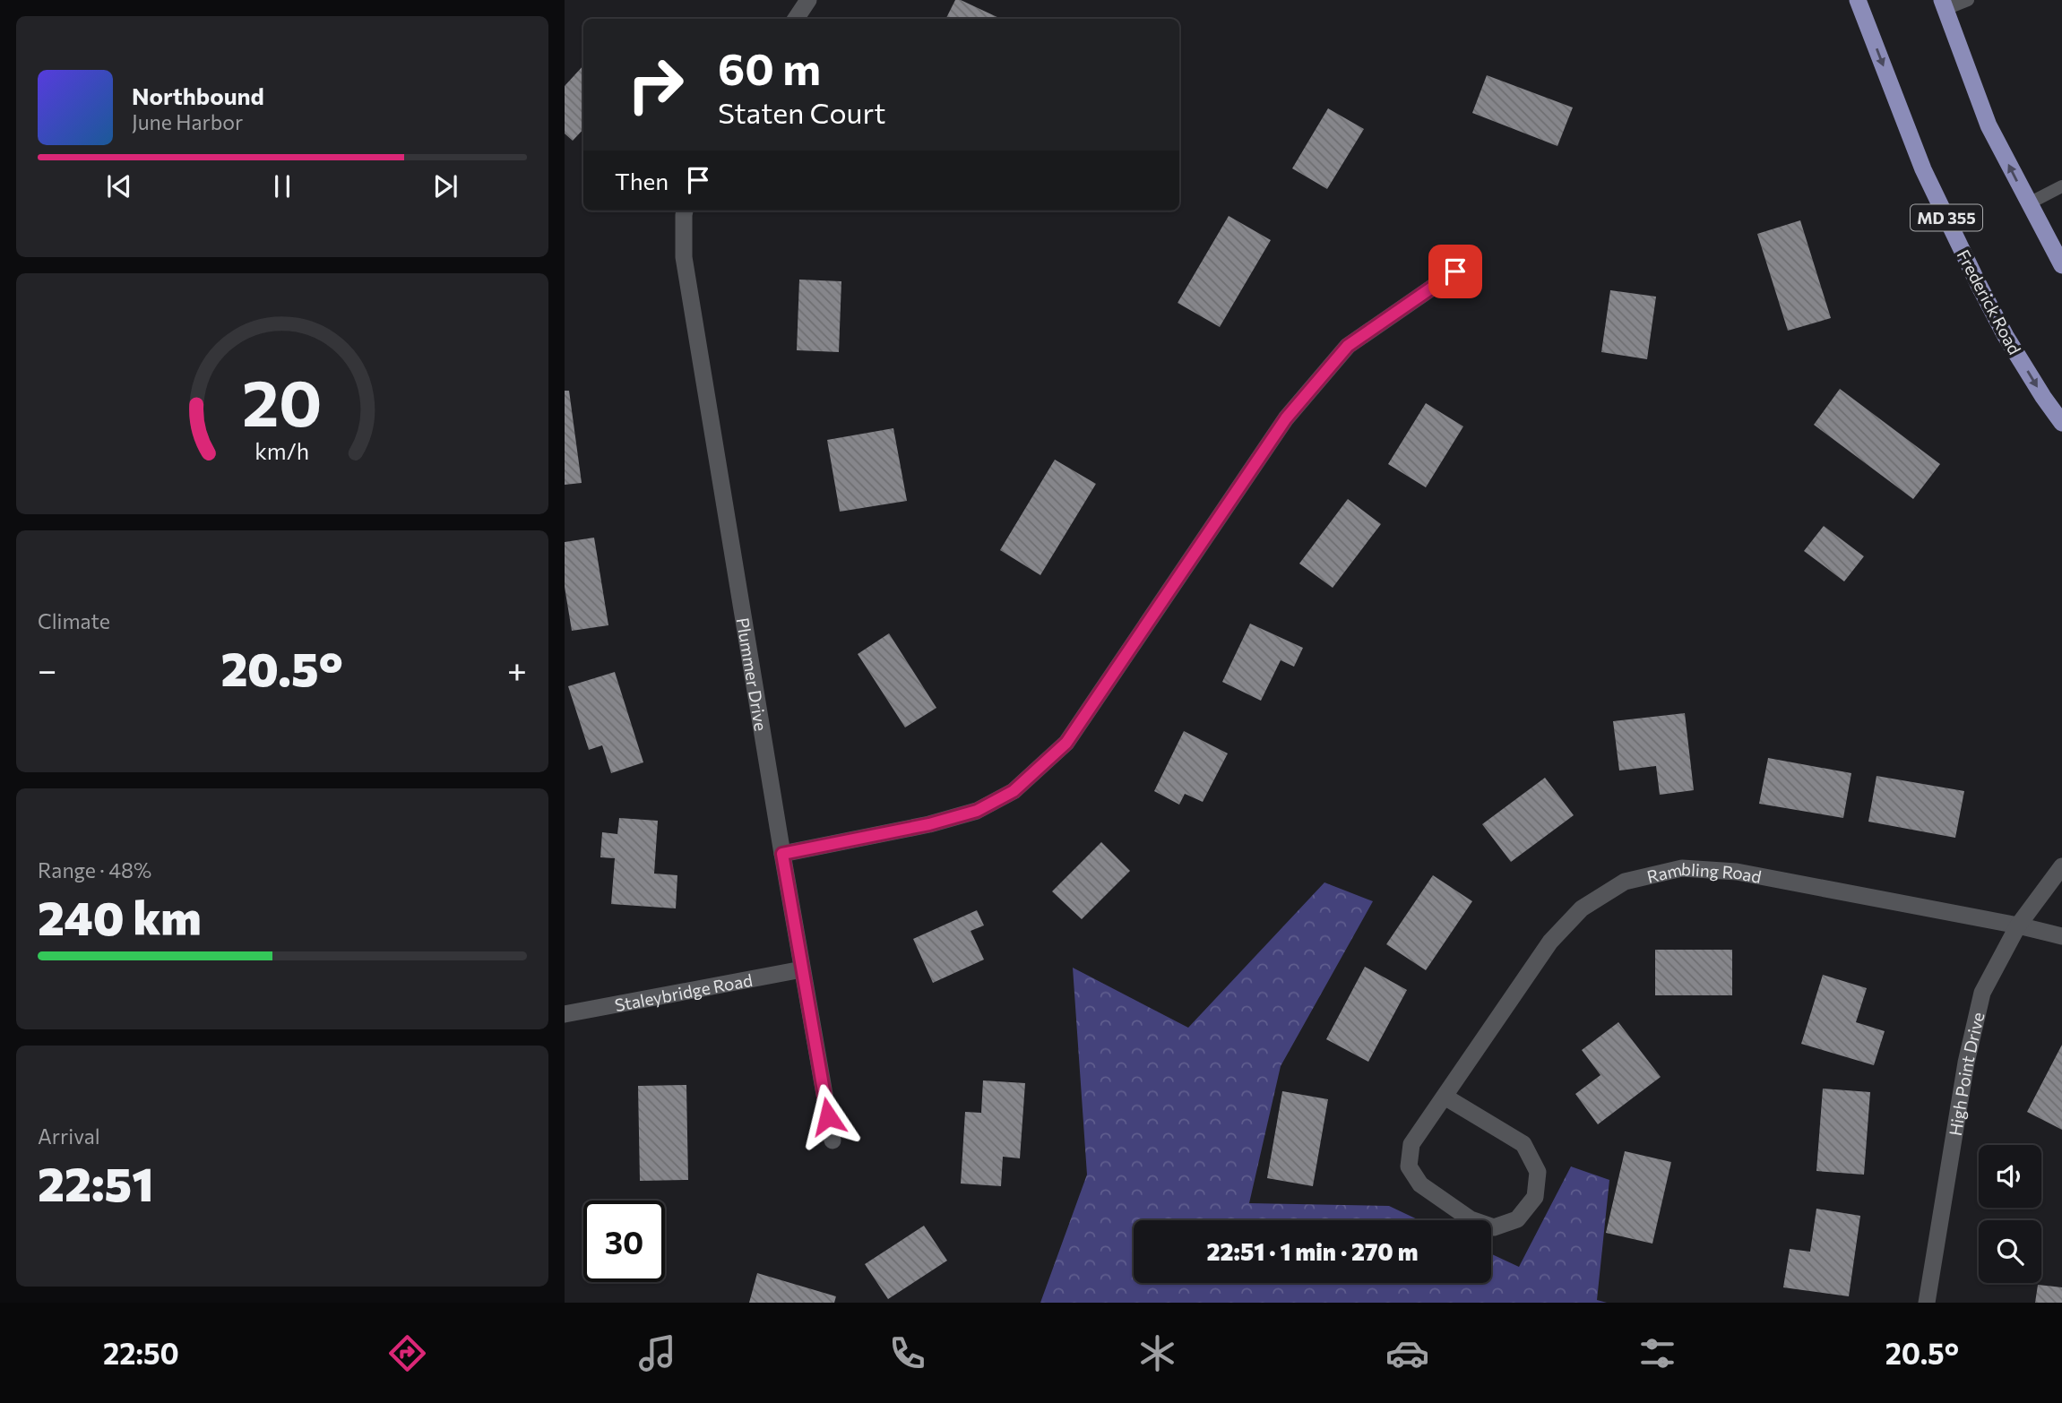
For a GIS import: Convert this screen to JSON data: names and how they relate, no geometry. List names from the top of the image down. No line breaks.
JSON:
{"streets":{"main road":["MD 355","Frederick Road"],"street":["Plummer Drive","Rambling Road","Staleybridge Road","High Point Drive"]},"crossings":[["Plummer Drive","Staleybridge Road"],["Rambling Road","High Point Drive"]],"page":{"turn":["60 m","Staten Court"],"song":["Northbound","June Harbor"],"then":"Then","tile":["Climate",["Range · 48%","240 km"],["Arrival","22:51"]],"heat":["−","20.5°","+"],"limit":"30","trip":"22:51 · 1 min · 270 m","tabs":["22:50","20.5°"],"gauge":["20","km/h"]}}
